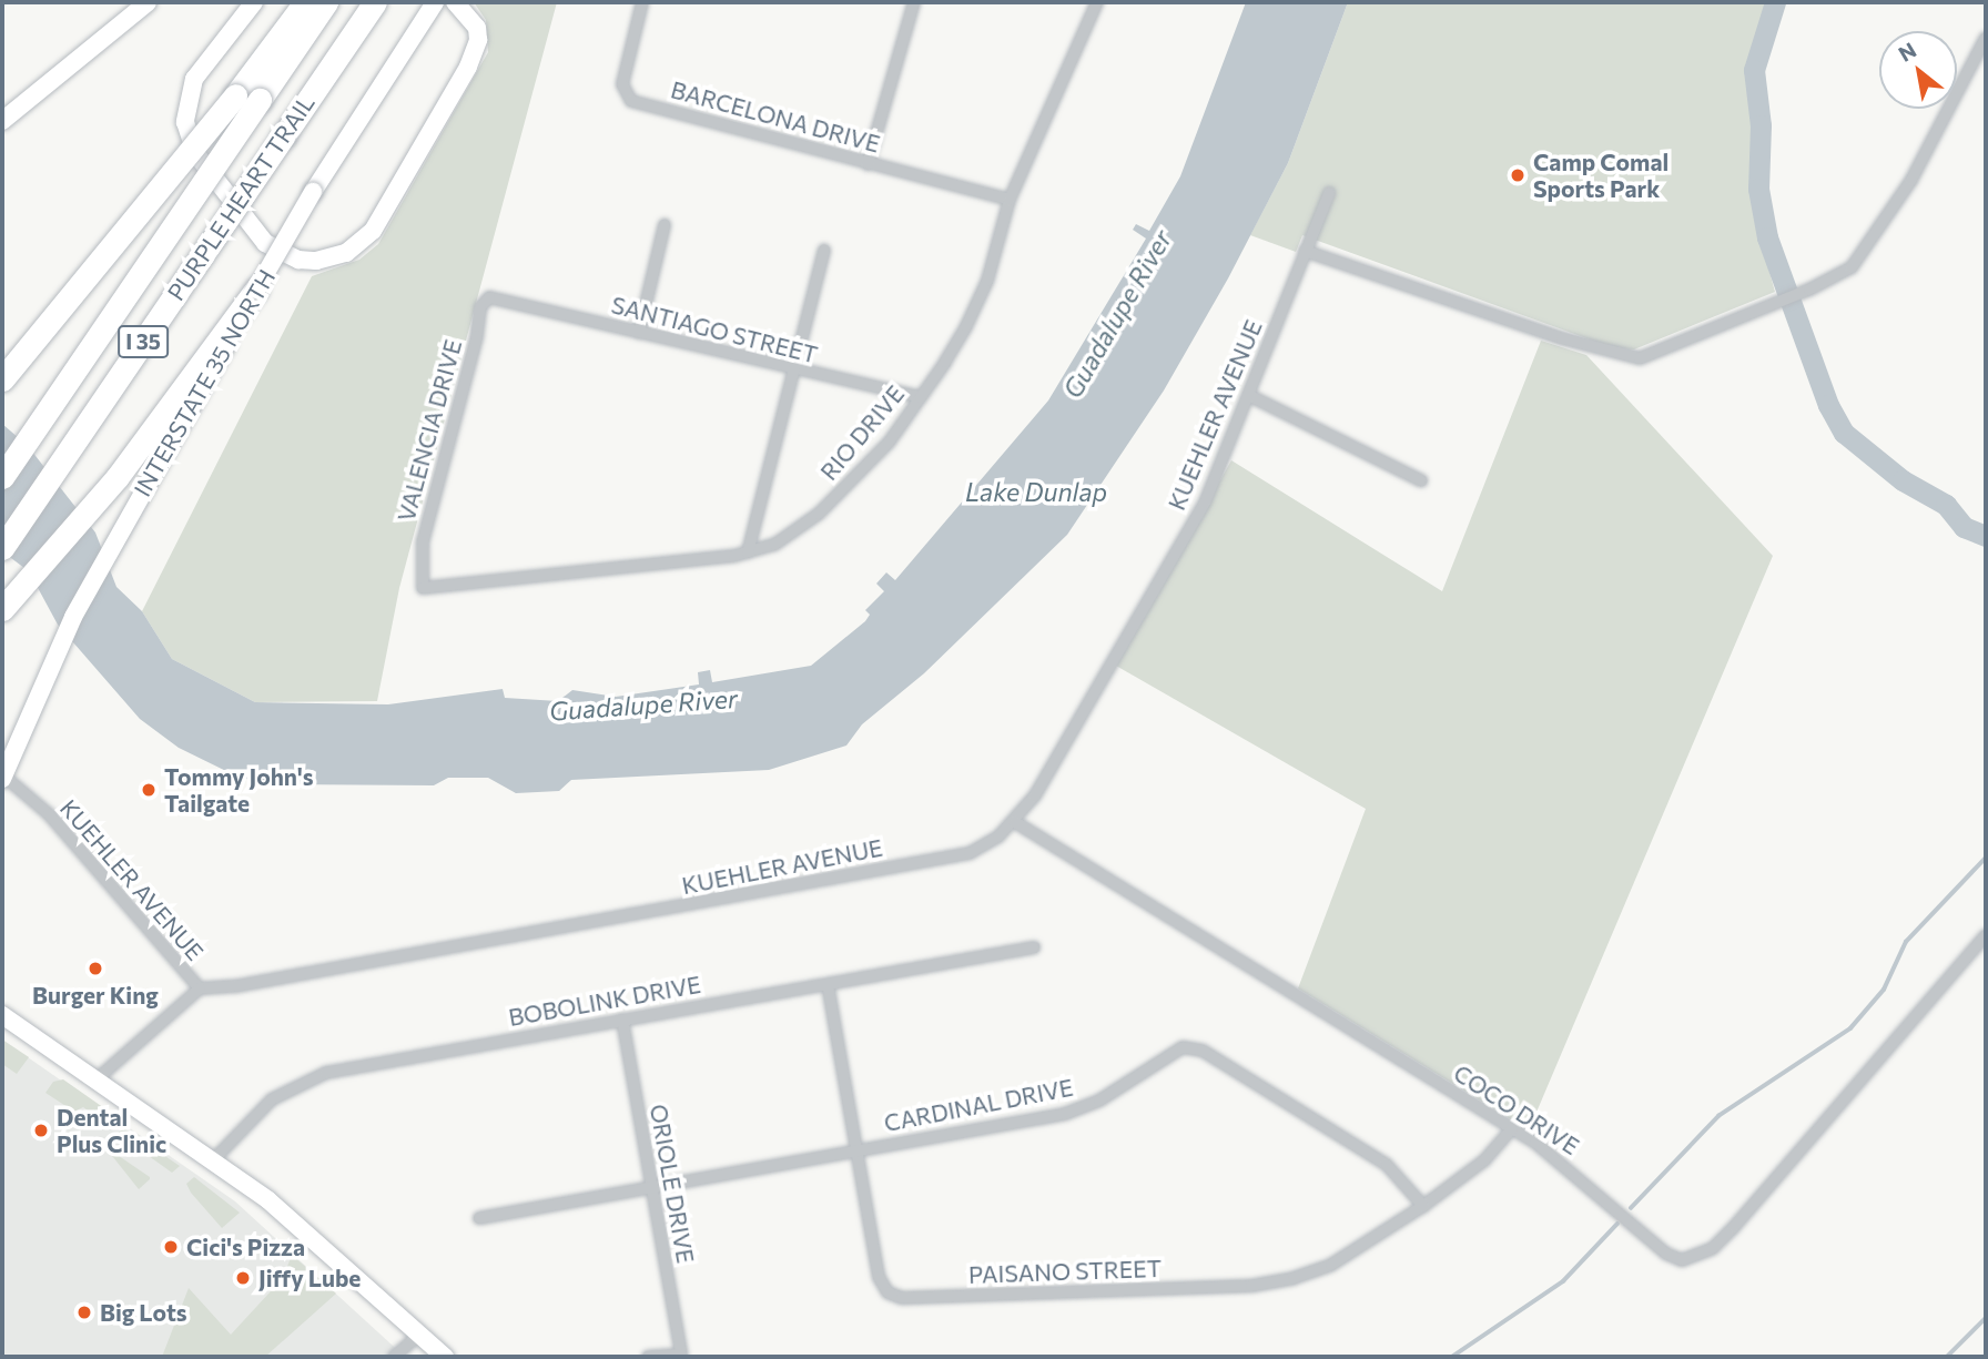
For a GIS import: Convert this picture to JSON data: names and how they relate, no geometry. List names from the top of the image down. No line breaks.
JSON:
{"streets":{"highway":["PURPLE HEART TRAIL","I 35"],"main road":["INTERSTATE 35 NORTH"],"street":["BARCELONA DRIVE","SANTIAGO STREET","KUEHLER AVENUE","VALENCIA DRIVE","RIO DRIVE","BOBOLINK DRIVE","CARDINAL DRIVE","COCO DRIVE","ORIOLE DRIVE","PAISANO STREET"]},"crossings":[["BARCELONA DRIVE","RIO DRIVE"],["SANTIAGO STREET","VALENCIA DRIVE"],["SANTIAGO STREET","RIO DRIVE"],["INTERSTATE 35 NORTH","KUEHLER AVENUE"],["KUEHLER AVENUE","COCO DRIVE"],["VALENCIA DRIVE","RIO DRIVE"],["BOBOLINK DRIVE","ORIOLE DRIVE"],["BOBOLINK DRIVE","PAISANO STREET"],["CARDINAL DRIVE","ORIOLE DRIVE"],["CARDINAL DRIVE","PAISANO STREET"],["COCO DRIVE","PAISANO STREET"]],"water":["Guadalupe River","Lake Dunlap"],"places":["Camp Comal Sports Park","Tommy John's Tailgate","Burger King","Dental Plus Clinic","Cici's Pizza","Jiffy Lube","Big Lots"],"north":"top left"}
